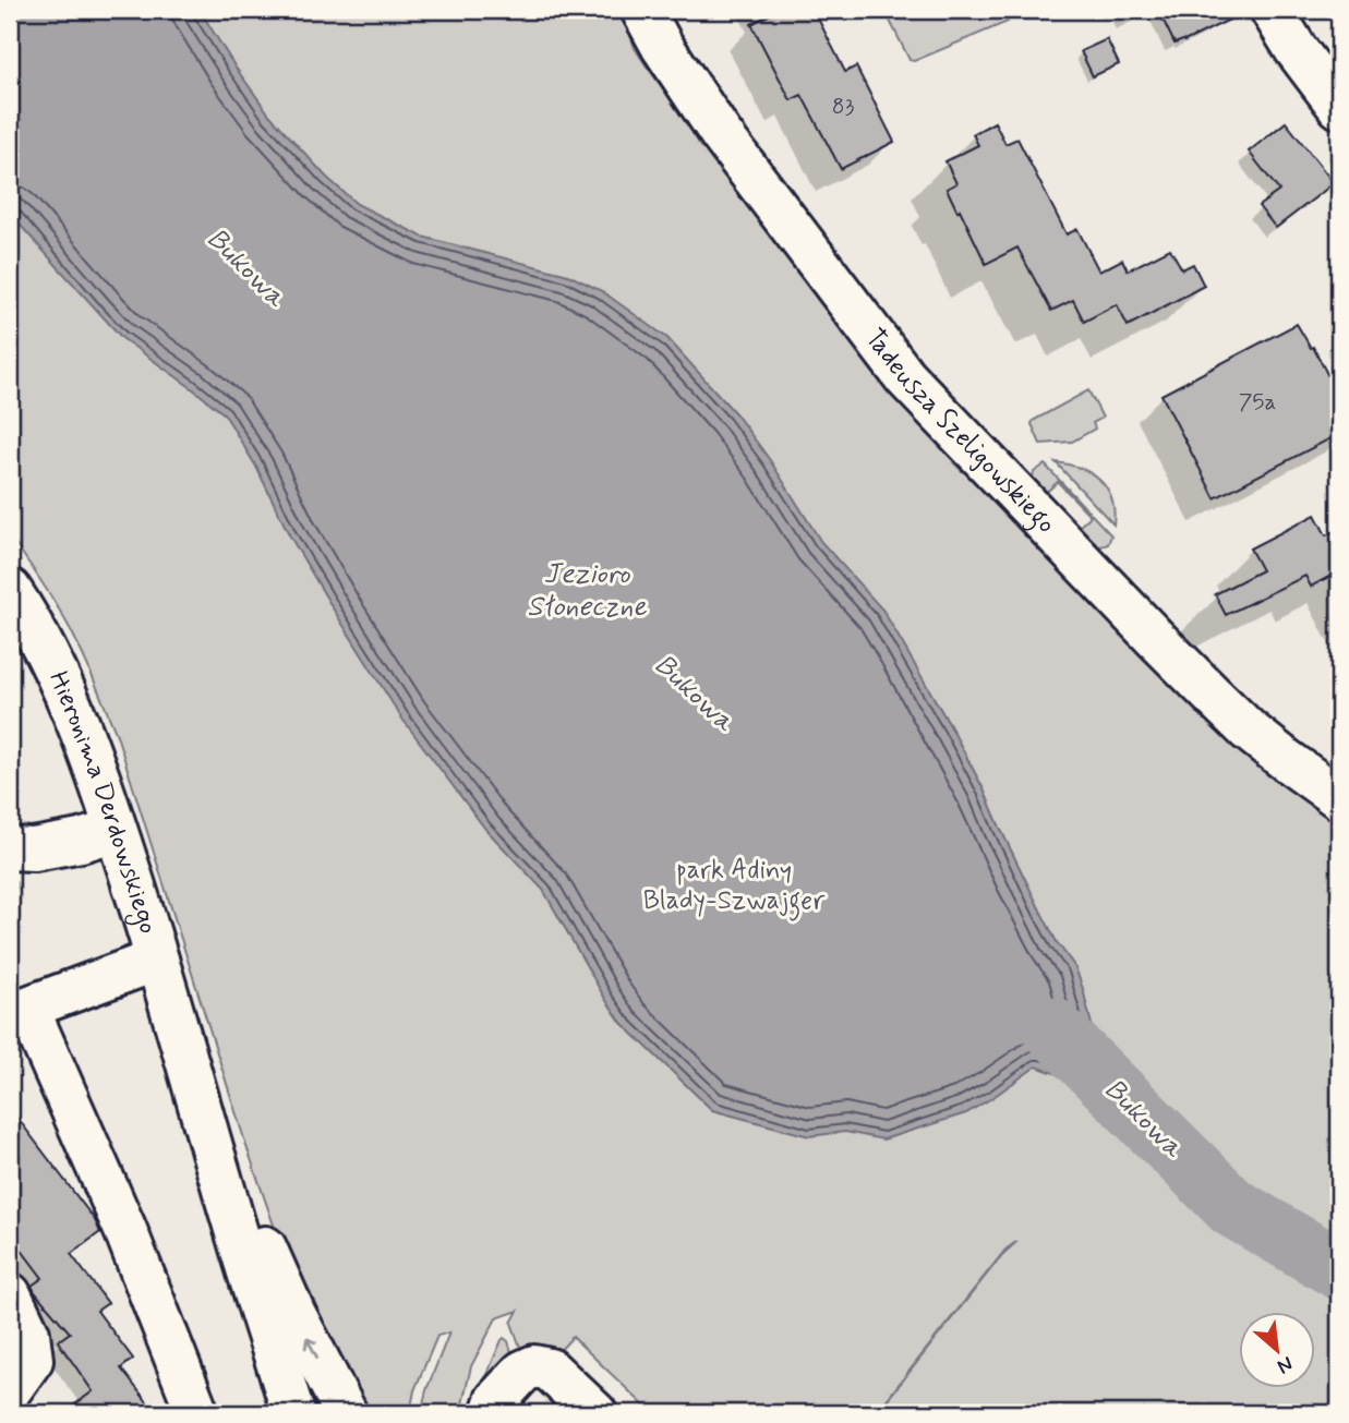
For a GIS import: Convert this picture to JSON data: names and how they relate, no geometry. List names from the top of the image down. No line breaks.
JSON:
{"streets":{"main road":["Tadeusza Szeligowskiego","Hieronima Derdowskiego"]},"water":["Bukowa","Jezioro Słoneczne"],"parks":["park Adiny Blady-Szwajger"],"house_numbers":["83","75a"],"north":"bottom right"}
